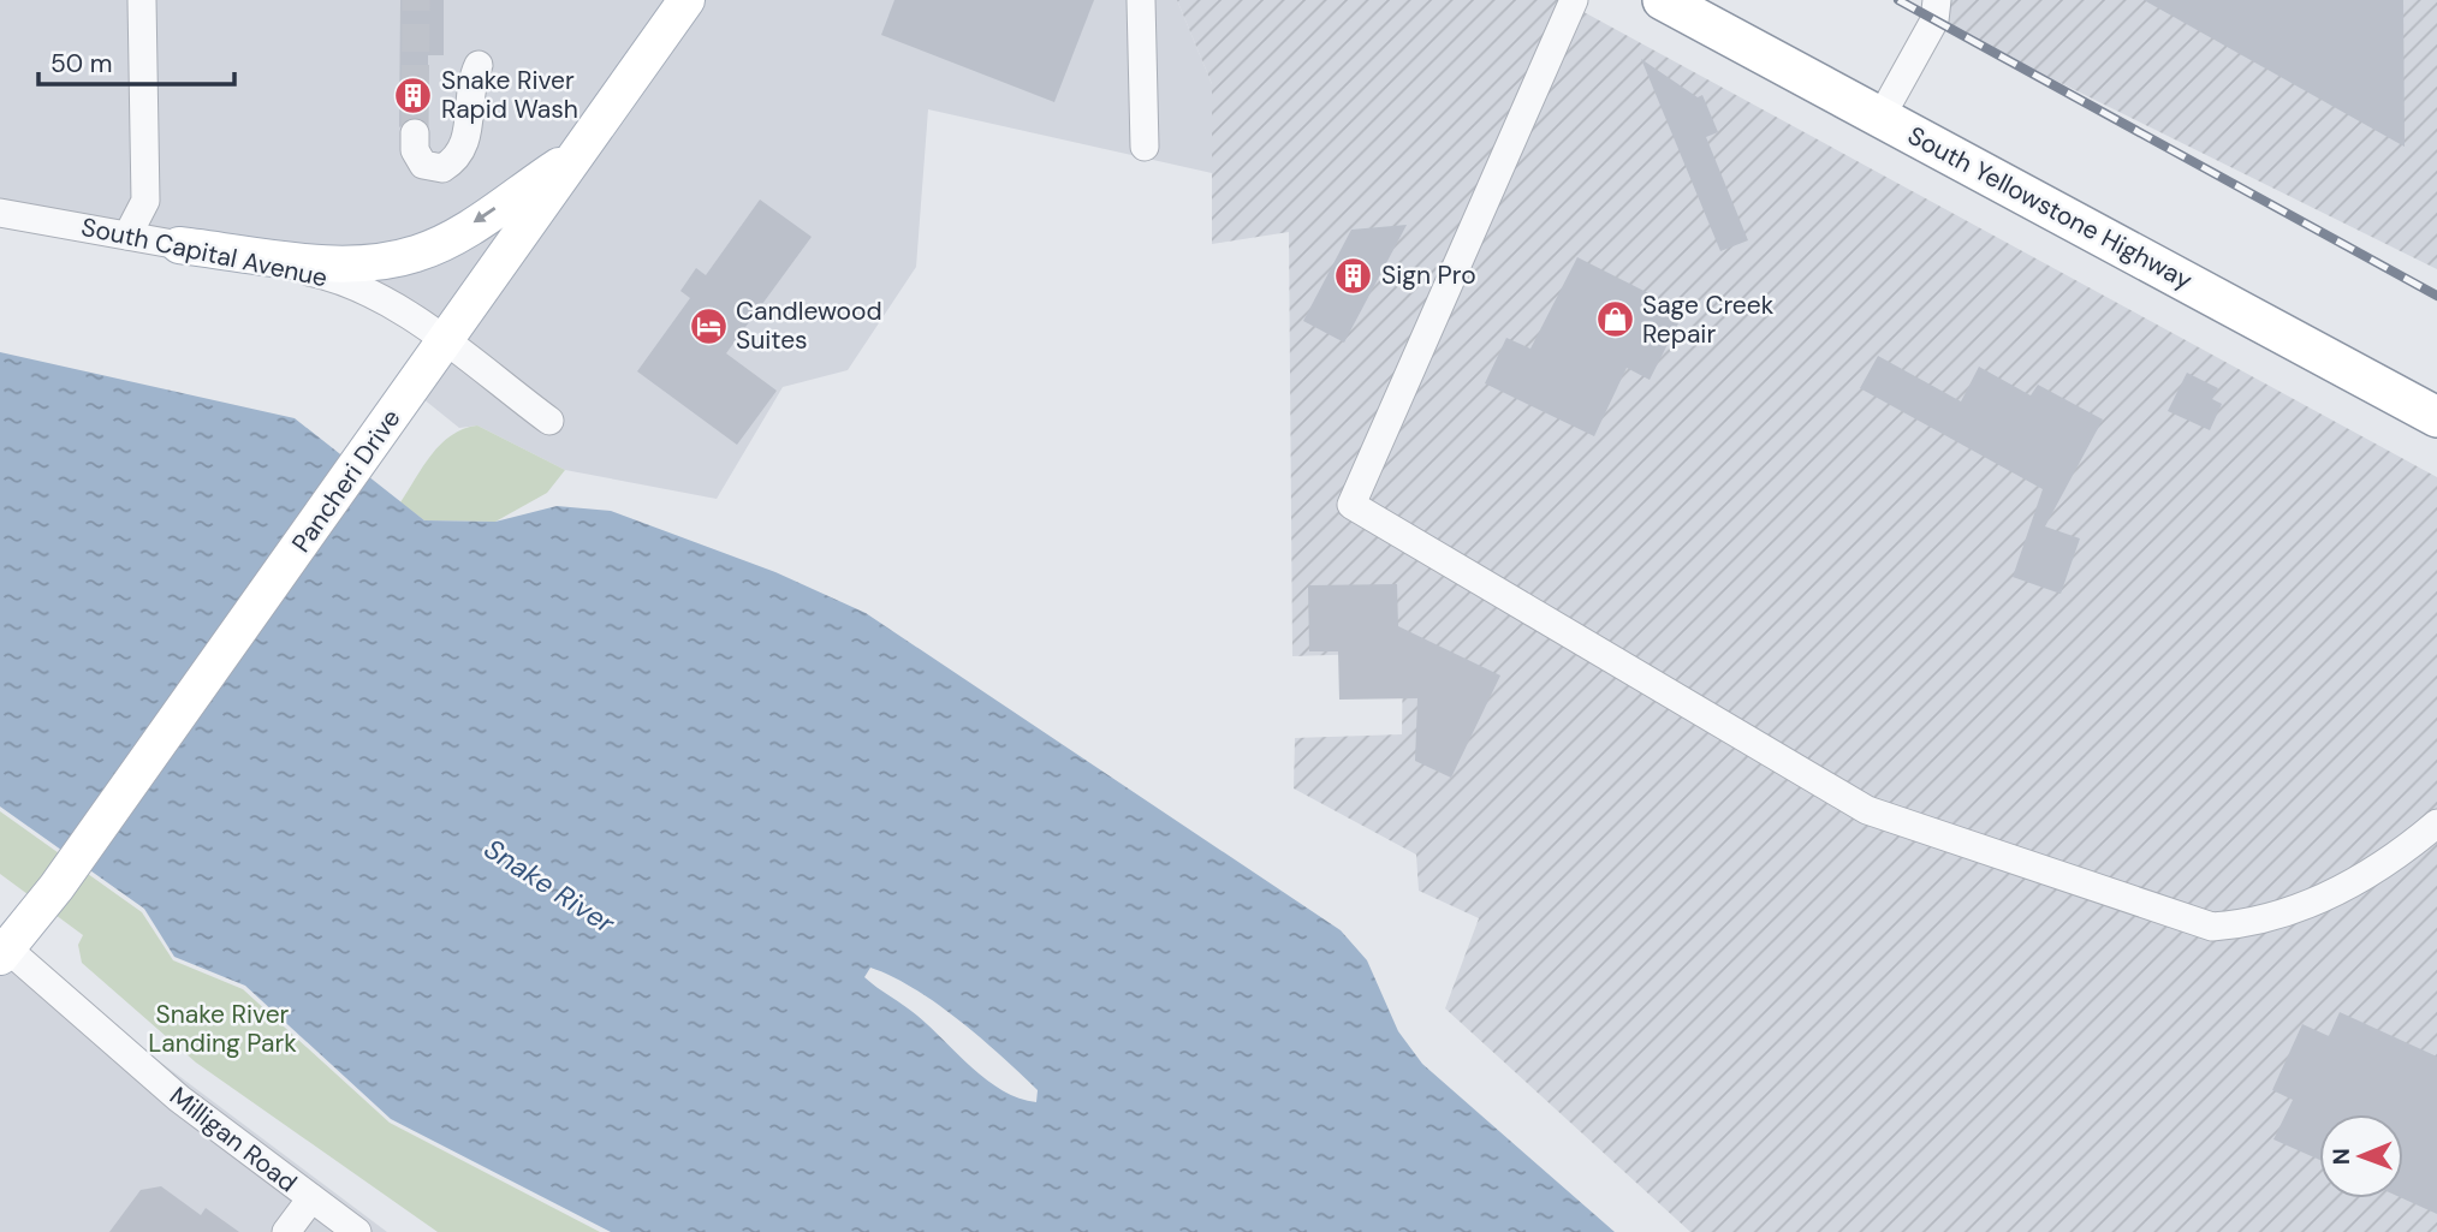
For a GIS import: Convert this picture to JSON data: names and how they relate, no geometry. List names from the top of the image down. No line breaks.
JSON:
{"streets":{"highway":["South Yellowstone Highway"],"main road":["Pancheri Drive"],"street":["South Capital Avenue","Milligan Road"]},"crossings":[["South Capital Avenue","Pancheri Drive"],["Pancheri Drive","Milligan Road"]],"water":["Snake River"],"parks":["Snake River Landing Park"],"places":{"building":["Snake River Rapid Wash","Sign Pro"],"shop":["Sage Creek Repair"],"hotel":["Candlewood Suites"]},"scale_bar":"50 m","north":"left"}
